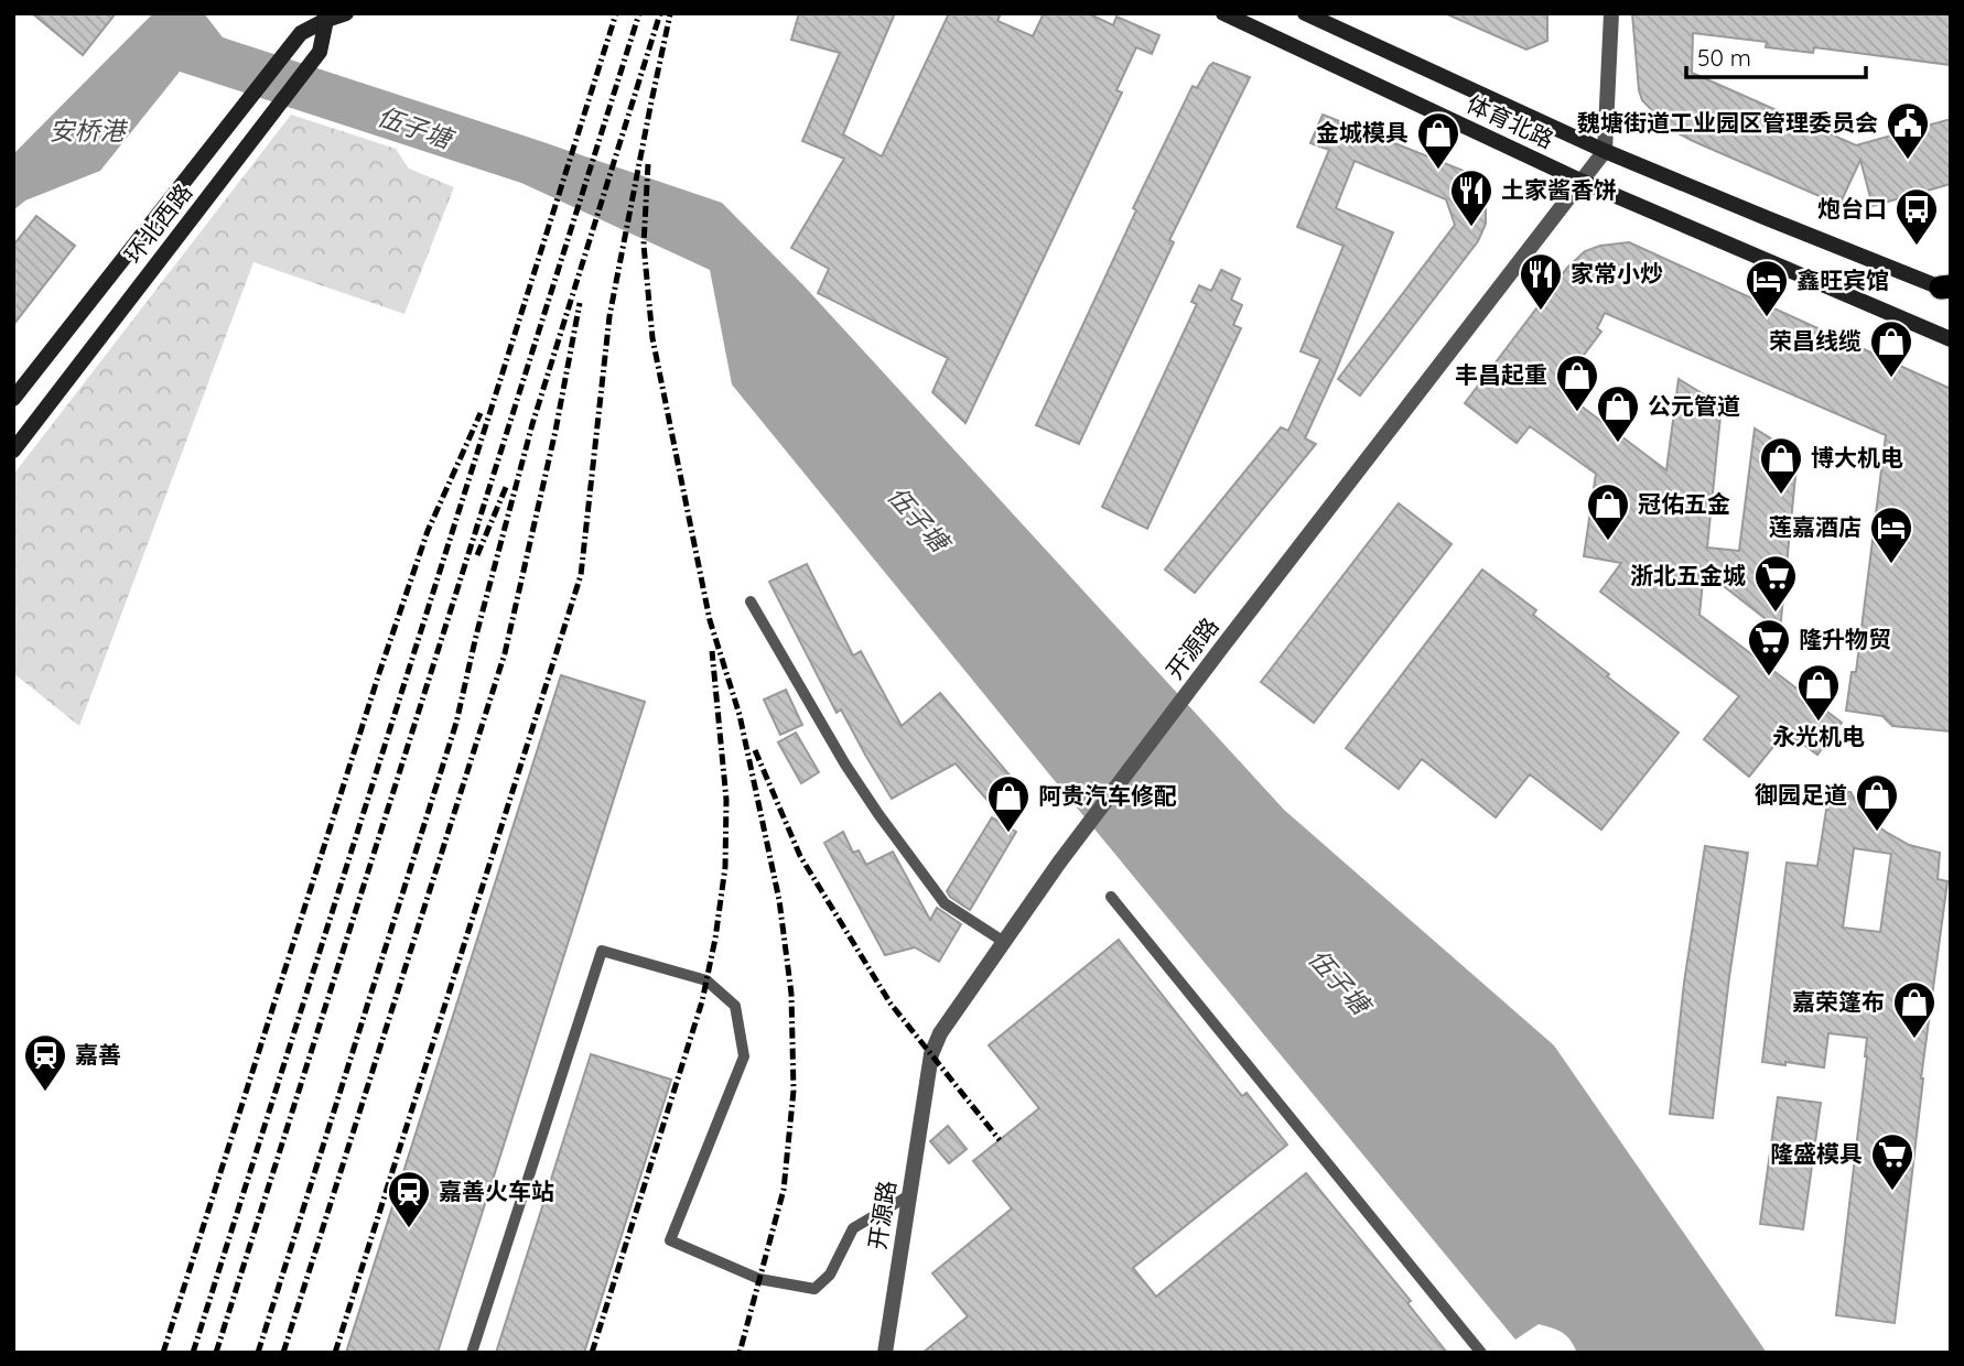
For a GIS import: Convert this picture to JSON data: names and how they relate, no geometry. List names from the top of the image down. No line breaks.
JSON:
{"streets":{"main road":["体育北路","环北西路"],"street":["开源路"]},"crossings":[["体育北路","开源路"]],"water":["伍子塘","安桥港"],"places":{"public building":["魏塘街道工业园区管理委员会"],"shop":["金城模具","荣昌线缆","丰昌起重","公元管道","博大机电","冠佑五金","永光机电","御园足道","阿贵汽车修配","嘉荣篷布"],"restaurant":["土家酱香饼","家常小炒"],"bus stop":["炮台口"],"hotel":["鑫旺宾馆","莲嘉酒店"],"supermarket":["浙北五金城","隆升物贸","隆盛模具"],"station":["嘉善","嘉善火车站"]},"scale_bar":"50 m"}
